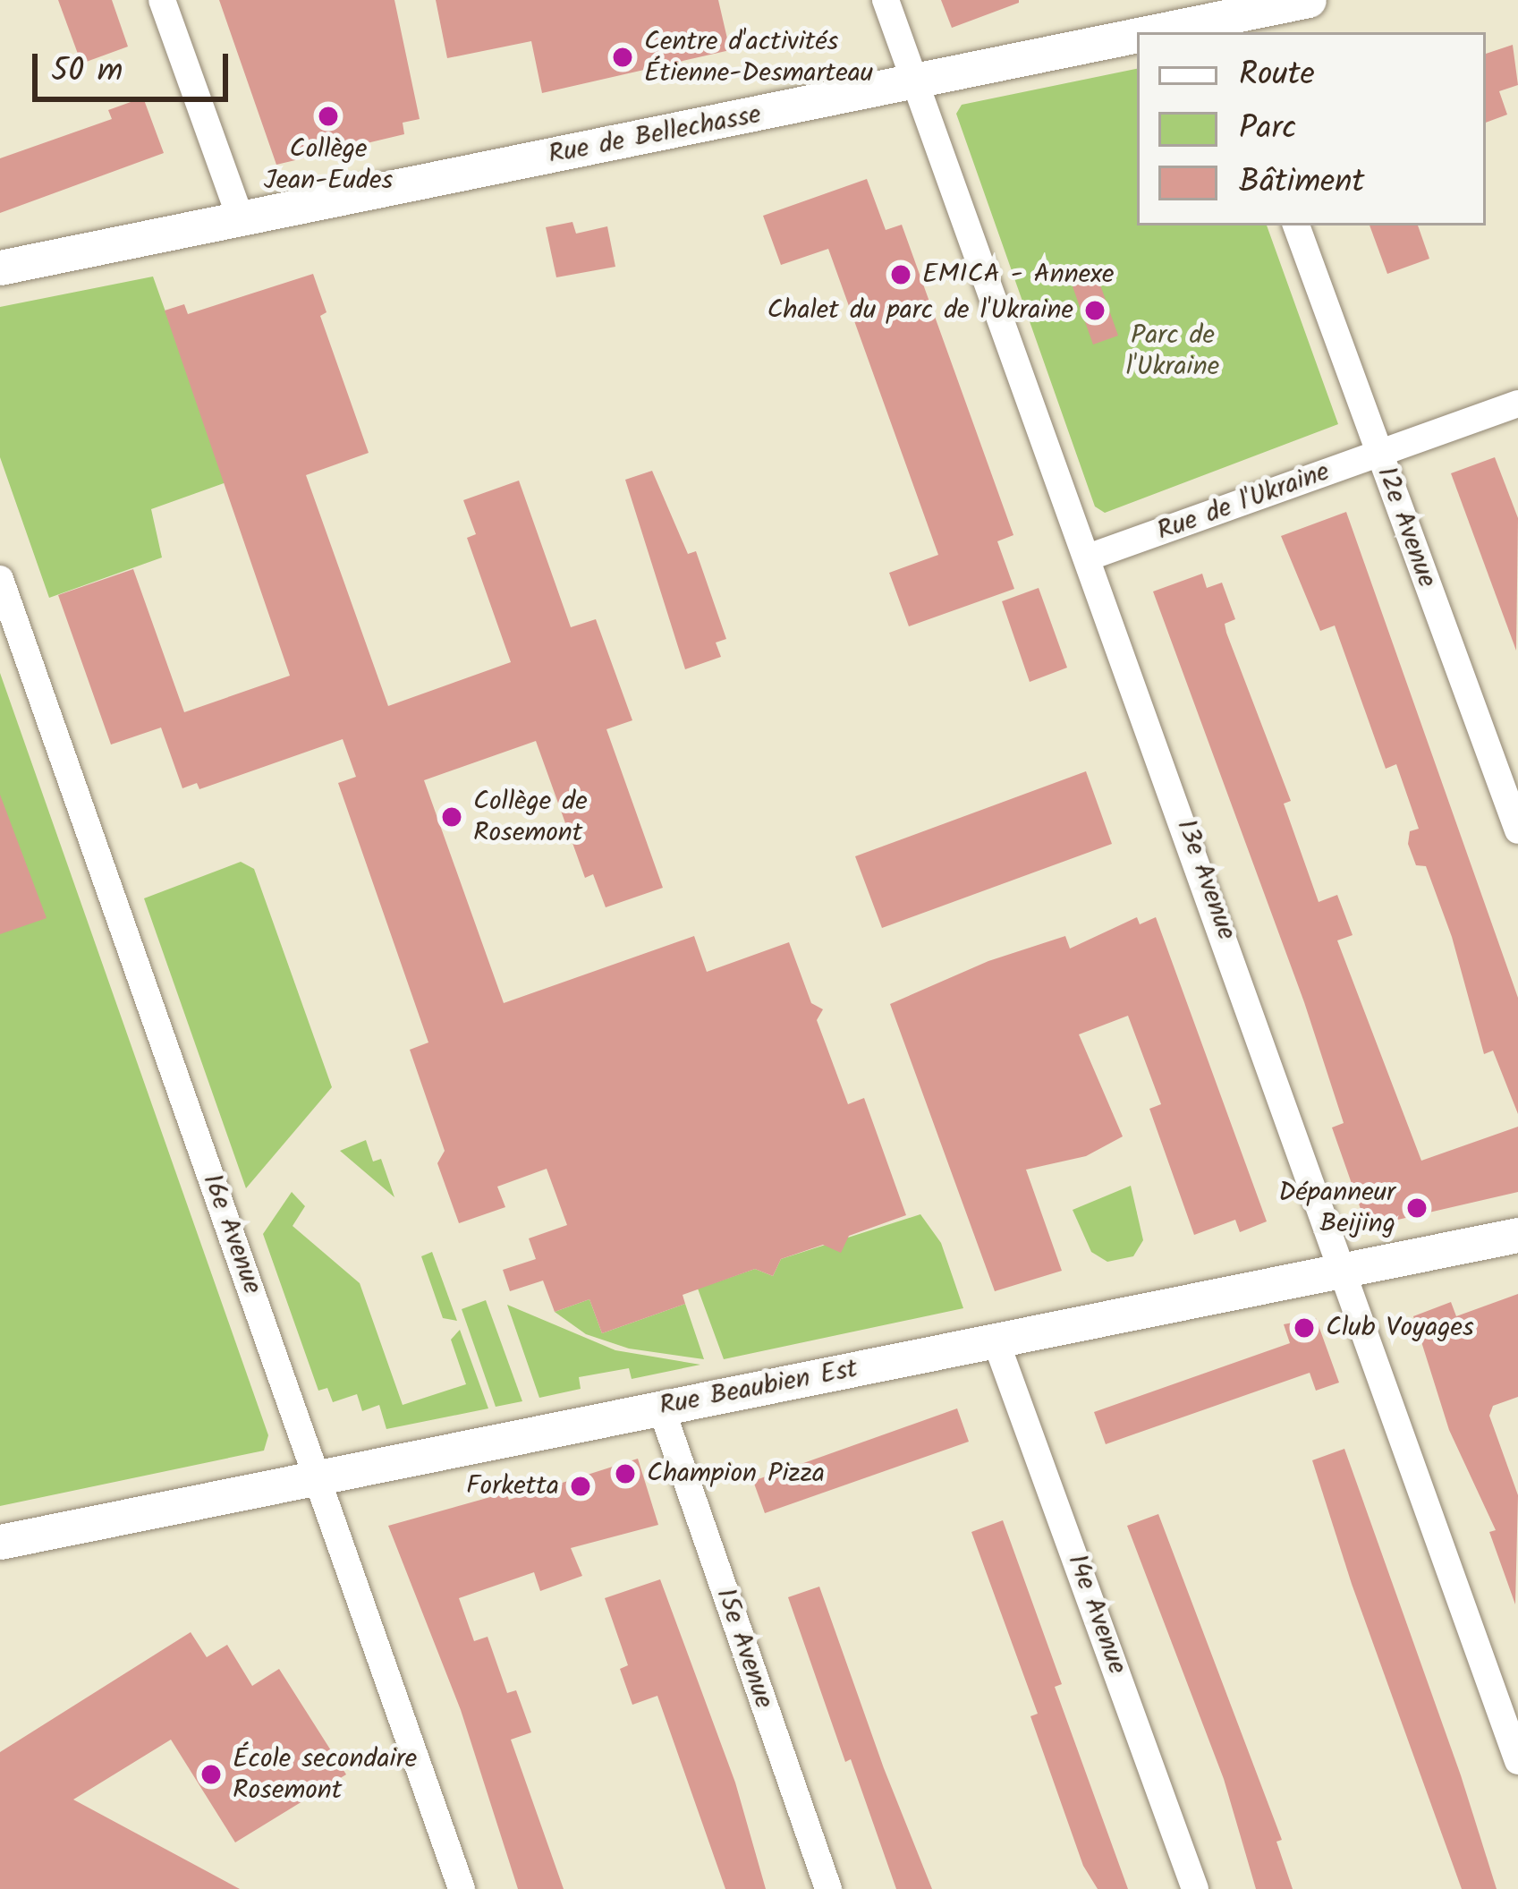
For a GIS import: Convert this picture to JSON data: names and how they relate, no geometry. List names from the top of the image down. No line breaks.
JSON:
{"streets":{"street":["Rue de Bellechasse","Rue de l'Ukraine","12e Avenue","13e Avenue","16e Avenue","Rue Beaubien Est","14e Avenue","15e Avenue"]},"crossings":[["Rue de Bellechasse","13e Avenue"],["Rue de l'Ukraine","12e Avenue"],["Rue de l'Ukraine","13e Avenue"],["13e Avenue","Rue Beaubien Est"],["16e Avenue","Rue Beaubien Est"],["Rue Beaubien Est","14e Avenue"],["Rue Beaubien Est","15e Avenue"]],"parks":["Parc de l'Ukraine"],"places":["Centre d'activités Étienne-Desmarteau","Collège Jean-Eudes","EMICA - Annexe","Chalet du parc de l'Ukraine","Collège de Rosemont","Dépanneur Beijing","Club Voyages","Champion Pizza","Forketta","École secondaire Rosemont"],"legend":["Route","Parc","Bâtiment"],"scale_bar":"50 m"}
